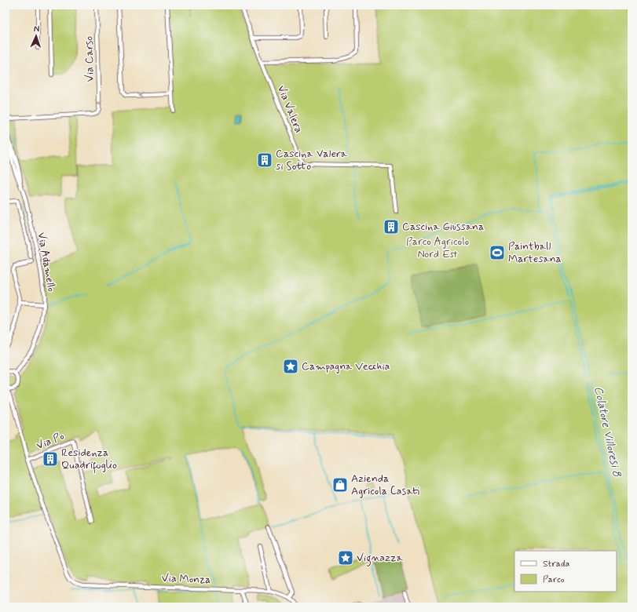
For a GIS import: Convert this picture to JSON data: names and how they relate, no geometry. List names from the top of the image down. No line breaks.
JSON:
{"streets":{"street":["Via Carso","Via Valera","Via Adamello","Via Po","Via Monza"]},"crossings":[["Via Po","Via Monza"]],"water":["Colatore Villoresi 8"],"parks":["Parco Agricolo Nord Est"],"places":{"building":["Cascina Valera si Sotto","Cascina Giussana","Residenza Quadrifoglio"],"sports":["Paintball Martesana"],"place":["Campagna Vecchia","Vignazza"],"shop":["Azienda Agricola Casati"]},"legend":["Strada","Parco"],"north":"top"}
